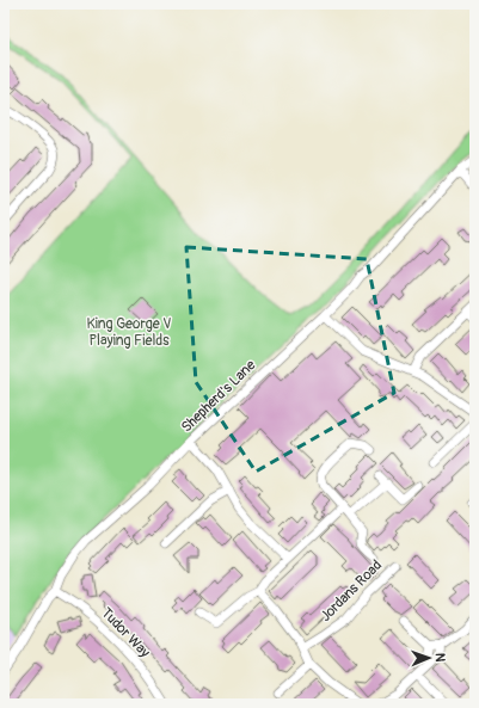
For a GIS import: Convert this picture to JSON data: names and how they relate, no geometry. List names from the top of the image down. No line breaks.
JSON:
{"streets":{"street":["Shepherd's Lane","Jordans Road","Tudor Way"]},"crossings":[["Shepherd's Lane","Tudor Way"]],"parks":["King George V Playing Fields"],"north":"right"}
